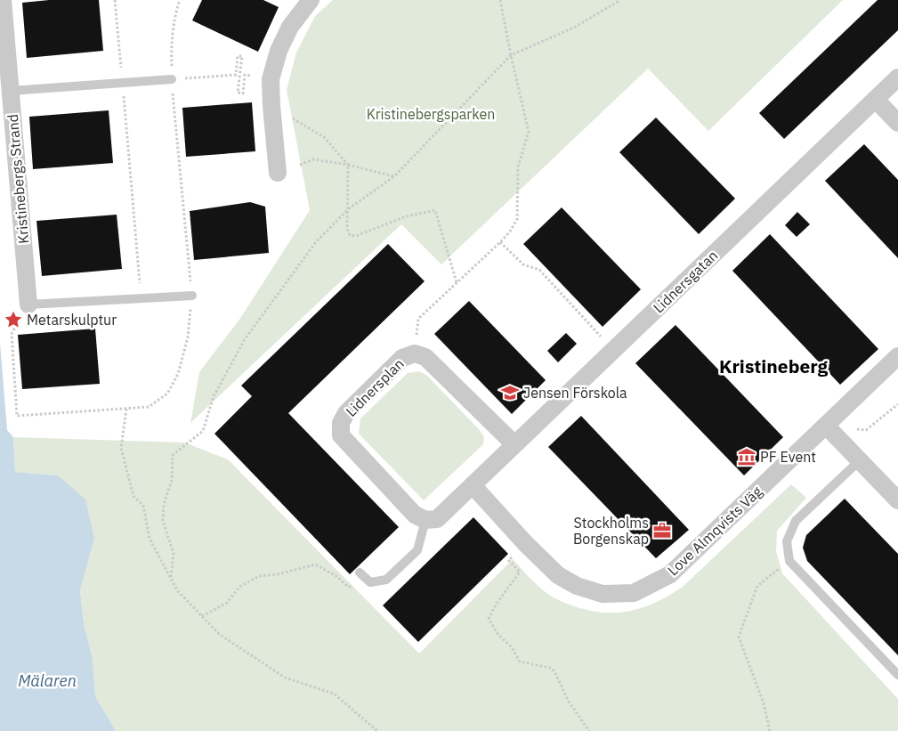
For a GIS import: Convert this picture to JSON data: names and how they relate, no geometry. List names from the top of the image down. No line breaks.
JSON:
{"streets":{"street":["Kristinebergs Strand","Lidnersgatan","Lidnersplan","Love Almqvists Väg"]},"crossings":[["Lidnersgatan","Lidnersplan"],["Lidnersgatan","Love Almqvists Väg"]],"districts":["Kristineberg"],"water":["Mälaren"],"parks":["Kristinebergsparken"],"places":{"place":["Metarskulptur"],"school or university":["Jensen Förskola"],"museum":["PF Event"],"office":["Stockholms Borgenskap"]}}
